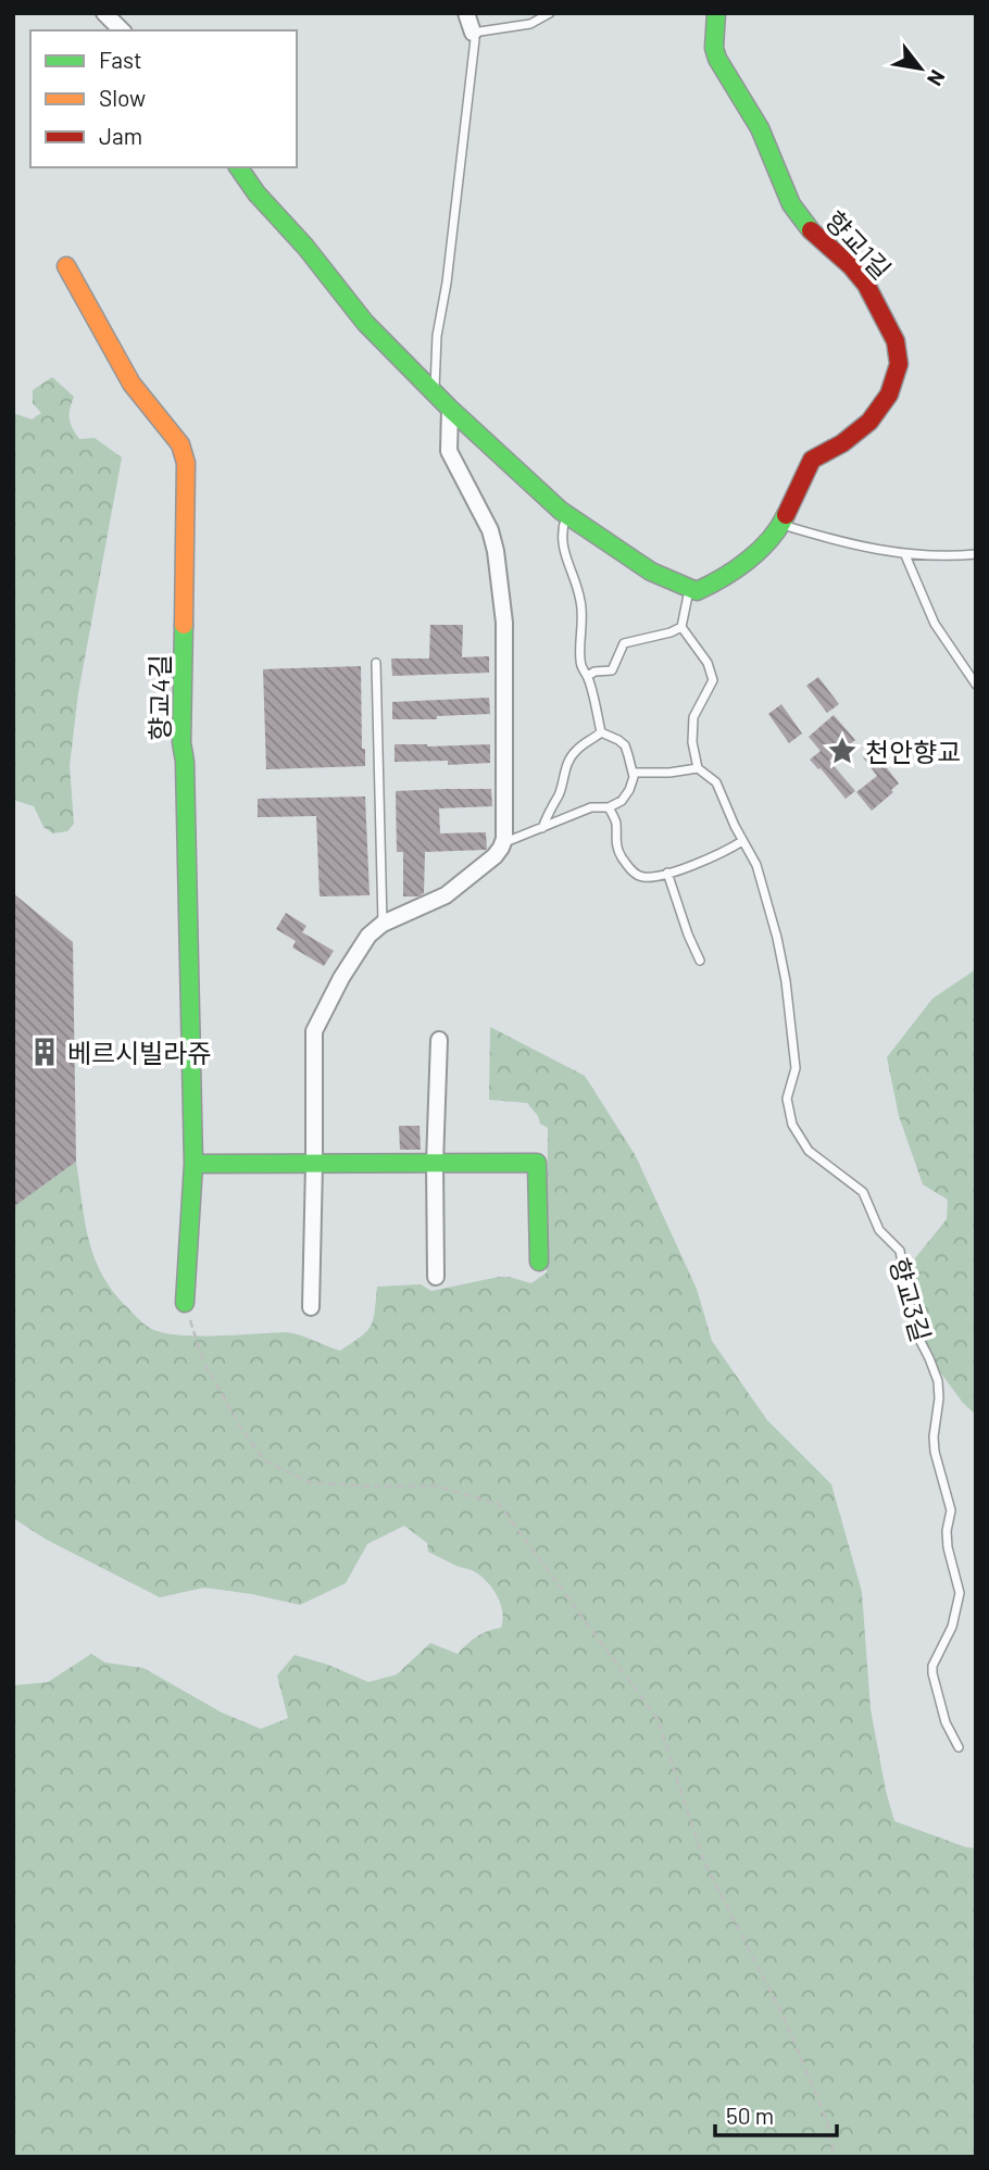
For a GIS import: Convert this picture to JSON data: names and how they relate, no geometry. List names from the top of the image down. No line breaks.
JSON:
{"streets":{"street":["향교1길","향교4길"],"lane":["향교3길"]},"places":{"place":["천안향교"],"building":["베르시빌라쥬"]},"legend":["Fast","Slow","Jam"],"scale_bar":"50 m","north":"bottom right"}
